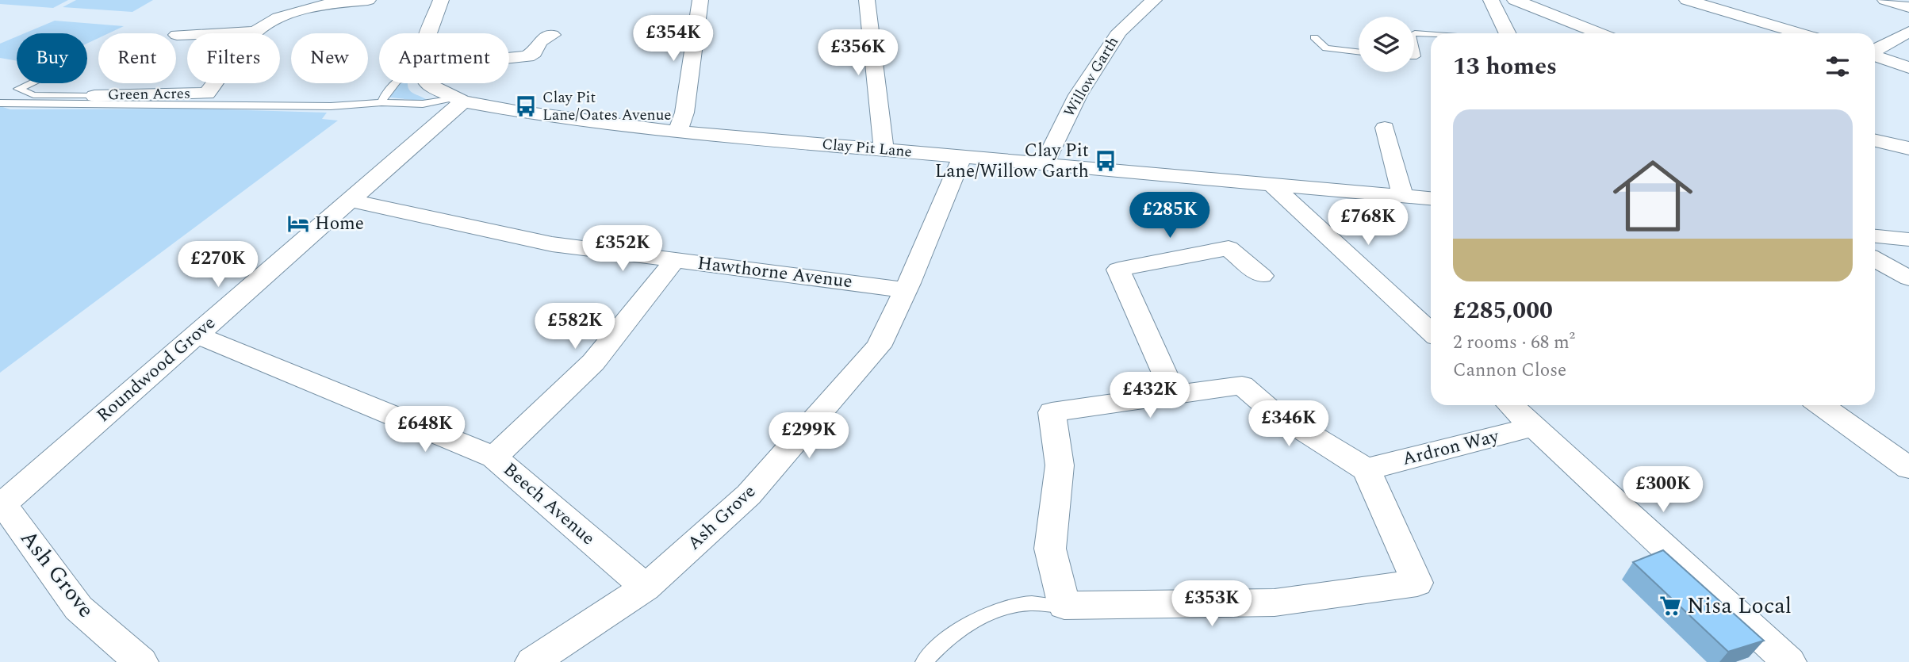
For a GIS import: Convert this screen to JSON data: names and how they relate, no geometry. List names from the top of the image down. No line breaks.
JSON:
{"streets":{"street":["Willow Garth","Green Acres","Clay Pit Lane","Hawthorne Avenue","Roundwood Grove","Ardron Way","Beech Avenue","Ash Grove"]},"crossings":[["Willow Garth","Clay Pit Lane"],["Clay Pit Lane","Roundwood Grove"],["Clay Pit Lane","Ash Grove"],["Hawthorne Avenue","Roundwood Grove"],["Hawthorne Avenue","Ash Grove"],["Roundwood Grove","Beech Avenue"],["Roundwood Grove","Ash Grove"],["Beech Avenue","Ash Grove"]],"places":{"bus stop":["Clay Pit Lane/Oates Avenue","Clay Pit Lane/Willow Garth"],"hotel":["Home"],"supermarket":["Nisa Local"]},"page":{"price":["£354K","£356K","£285K","£768K","£352K","£270K","£582K","£432K","£346K","£648K","£299K","£300K","£353K"],"chip":["Buy","Rent","Filters","New","Apartment"],"heading":"13 homes","list":[{"name":"£285,000","note":"2 rooms · 68 m² · Cannon Close"}]}}
